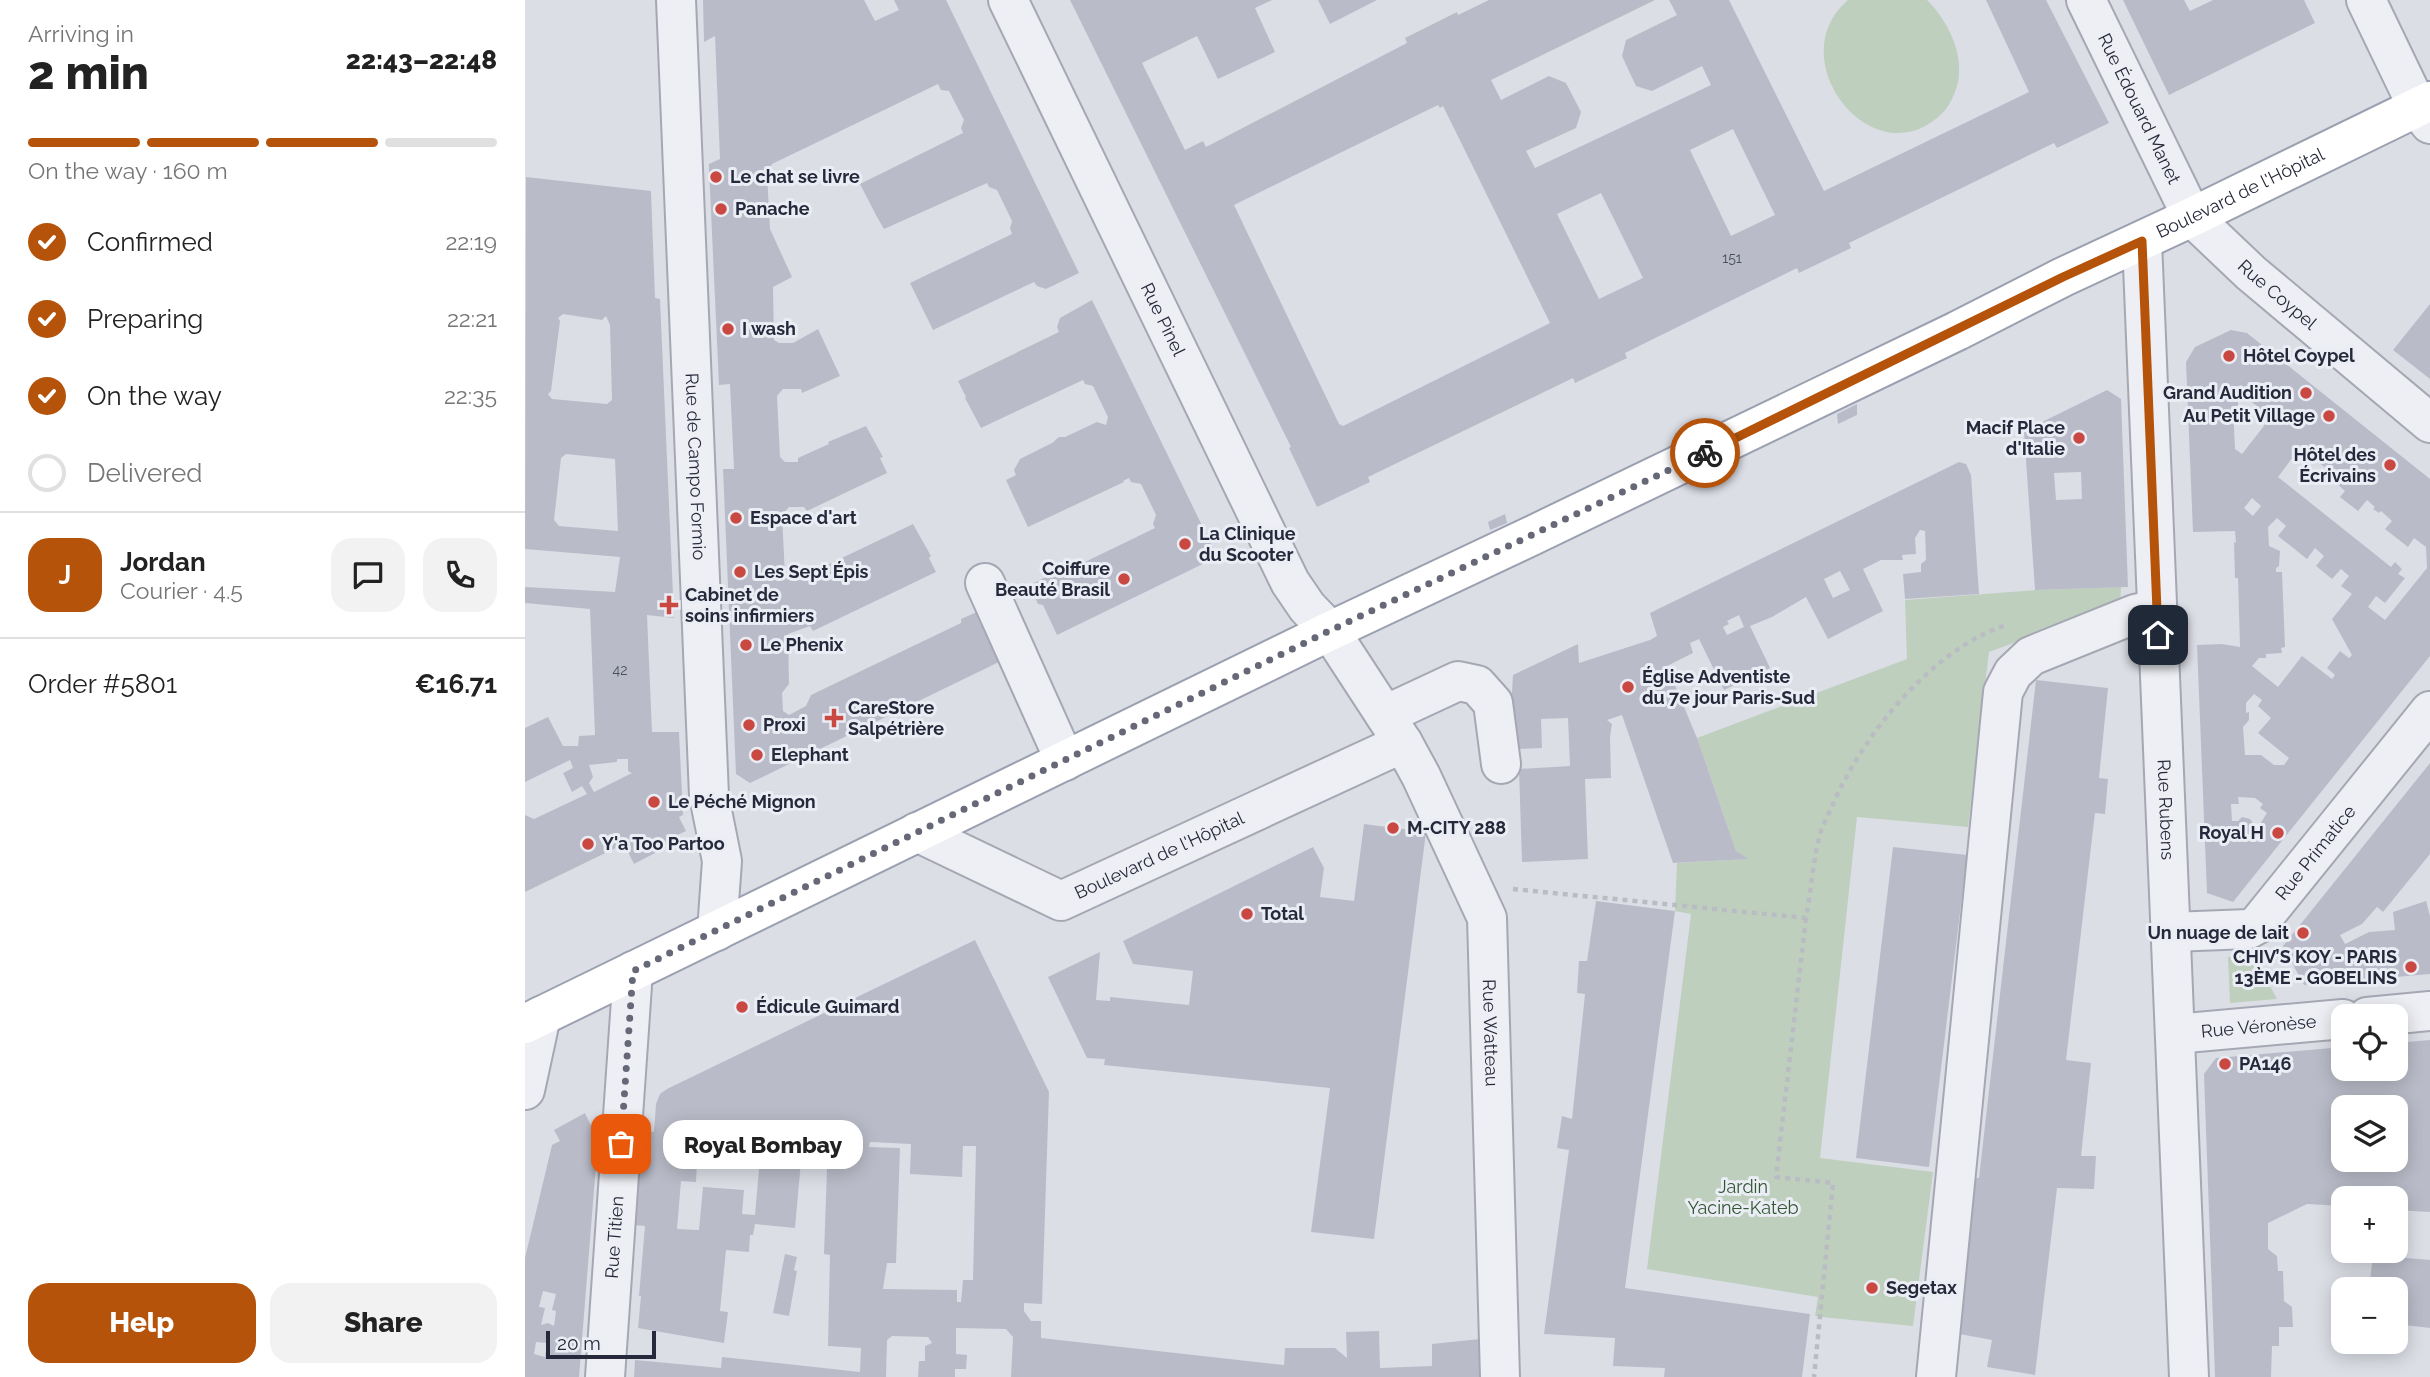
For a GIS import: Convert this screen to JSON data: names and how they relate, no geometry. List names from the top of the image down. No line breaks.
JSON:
{"streets":{"main road":["Boulevard de l'Hôpital"],"street":["Rue Édouard Manet","Rue Coypel","Rue Pinel","Rue de Campo Formio","Rue Rubens","Rue Primatice","Rue Véronèse","Rue Watteau","Rue Titien"]},"crossings":[["Rue Édouard Manet","Boulevard de l'Hôpital"],["Rue Édouard Manet","Rue Coypel"],["Boulevard de l'Hôpital","Rue Coypel"],["Boulevard de l'Hôpital","Rue Pinel"],["Boulevard de l'Hôpital","Rue de Campo Formio"],["Boulevard de l'Hôpital","Rue Rubens"],["Boulevard de l'Hôpital","Rue Watteau"],["Boulevard de l'Hôpital","Rue Titien"],["Rue Pinel","Rue Watteau"],["Rue Rubens","Rue Primatice"],["Rue Rubens","Rue Véronèse"]],"parks":["Jardin Yacine-Kateb"],"places":{"other":["Le chat se livre","Panache","I wash","Hôtel Coypel","Grand Audition","Au Petit Village","Macif Place d'Italie","Hôtel des Écrivains","Espace d'art","La Clinique du Scooter","Les Sept Épis","Coiffure Beauté Brasil","Le Phenix","Église Adventiste du 7e jour Paris-Sud","Proxi","Elephant","Le Péché Mignon","M-CITY 288","Royal H","Y'a Too Partoo","Total","Un nuage de lait","CHIV’S KOY - PARIS 13ÈME - GOBELINS","Édicule Guimard","PA146","Royal Bombay","Segetax"],"health":["Cabinet de soins infirmiers","CareStore Salpétrière"]},"house_numbers":["151","42"],"scale_bar":"20 m","page":{"heading":["2 min","Arriving in","22:43–22:48"],"panel":["Jordan","Courier · 4.5","Order #5801","€16.71"],"bar":"On the way · 160 m","list":[["Confirmed","22:19"],["Preparing","22:21"],["On the way","22:35"],"Delivered"],"round":"J","map_buttons":["+","−"],"bubble":"Royal Bombay","buttons":["Help","Share"],"scale":"20 m"}}
